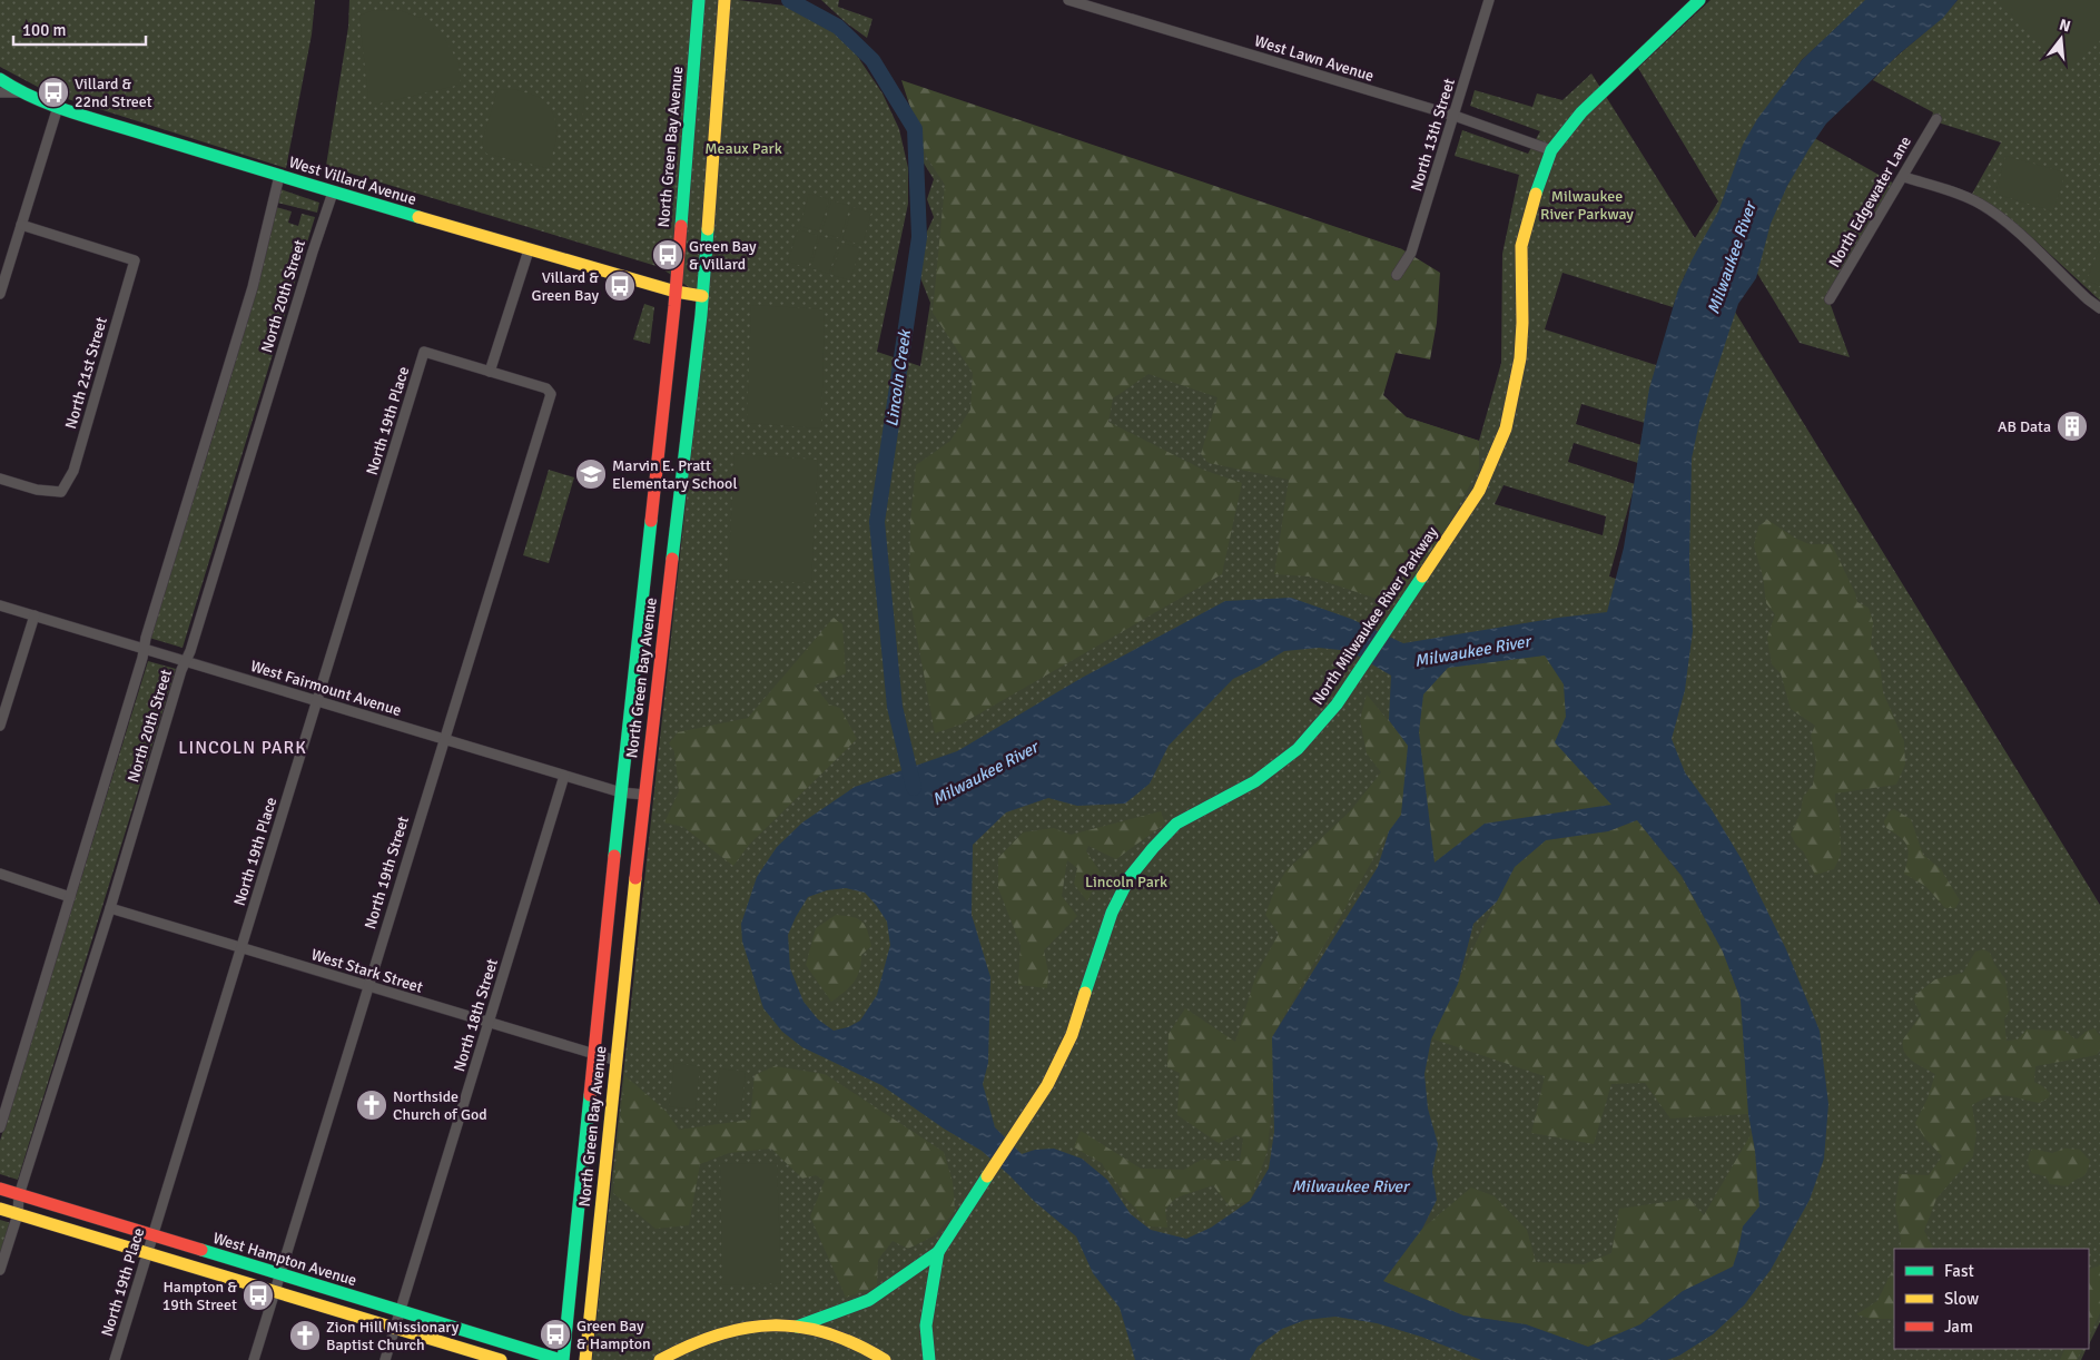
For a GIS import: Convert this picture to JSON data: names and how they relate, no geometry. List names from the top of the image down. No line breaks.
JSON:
{"streets":{"main road":["North Green Bay Avenue","West Villard Avenue","North Milwaukee River Parkway","West Hampton Avenue"],"street":["West Lawn Avenue","North 13th Street","North Edgewater Lane","North 20th Street","North 21st Street","North 19th Place","West Fairmount Avenue","North 19th Street","West Stark Street","North 18th Street"]},"crossings":[["West Lawn Avenue","North 13th Street"],["West Lawn Avenue","North Milwaukee River Parkway"],["North Green Bay Avenue","West Villard Avenue"],["North Green Bay Avenue","West Fairmount Avenue"],["North Green Bay Avenue","West Stark Street"],["North Green Bay Avenue","West Hampton Avenue"],["West Villard Avenue","North 20th Street"],["North 20th Street","West Fairmount Avenue"],["North 20th Street","West Stark Street"],["North 20th Street","West Hampton Avenue"],["North 19th Place","West Fairmount Avenue"],["North 19th Place","North 19th Street"],["North 19th Place","West Stark Street"],["North 19th Place","West Hampton Avenue"],["West Fairmount Avenue","North 19th Street"],["West Fairmount Avenue","North 18th Street"],["North 19th Street","West Stark Street"],["North 19th Street","West Hampton Avenue"],["West Stark Street","North 18th Street"],["North 18th Street","West Hampton Avenue"]],"districts":["LINCOLN PARK"],"water":["Milwaukee River","Lincoln Creek"],"parks":["Meaux Park","Milwaukee River Parkway","Lincoln Park"],"places":{"bus stop":["Villard & 22nd Street","Green Bay & Villard","Villard & Green Bay","Hampton & 19th Street","Green Bay & Hampton"],"building":["AB Data"],"school or university":["Marvin E. Pratt Elementary School"],"church":["Northside Church of God","Zion Hill Missionary Baptist Church"]},"legend":["Fast","Slow","Jam"],"scale_bar":"100 m","north":"top"}
